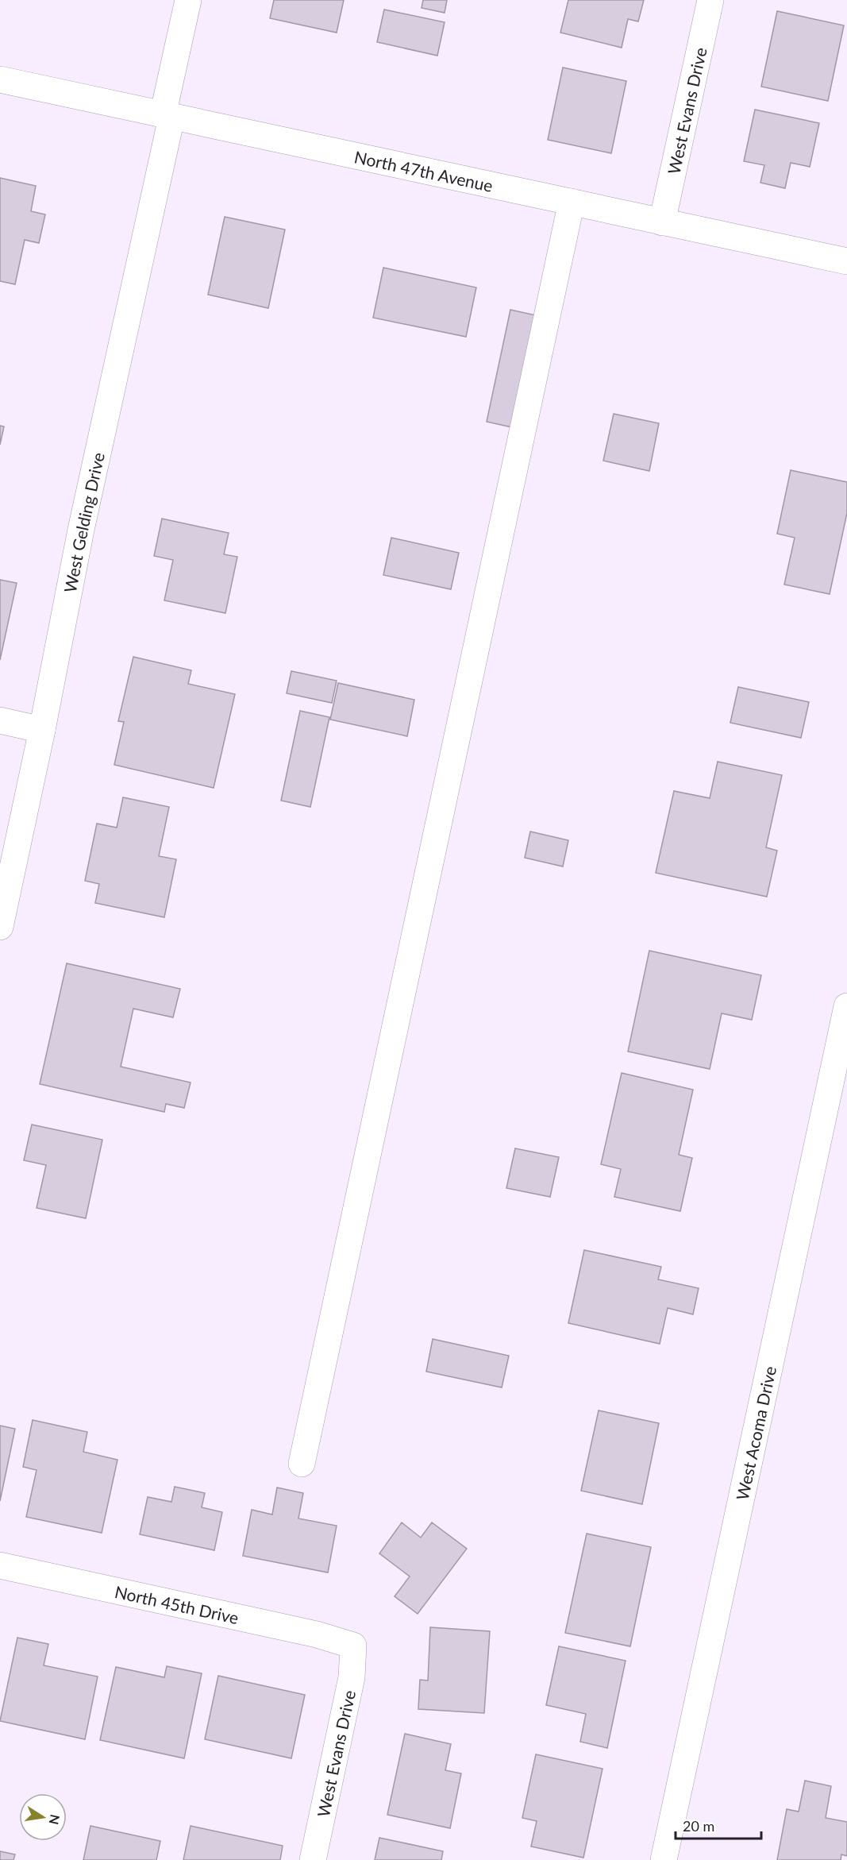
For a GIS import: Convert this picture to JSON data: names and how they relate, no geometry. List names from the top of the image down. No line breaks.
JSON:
{"streets":{"street":["West Evans Drive","North 47th Avenue","West Gelding Drive","West Acoma Drive","North 45th Drive"]},"crossings":[["West Evans Drive","North 47th Avenue"],["West Evans Drive","North 45th Drive"],["North 47th Avenue","West Gelding Drive"]],"scale_bar":"20 m","north":"right"}
